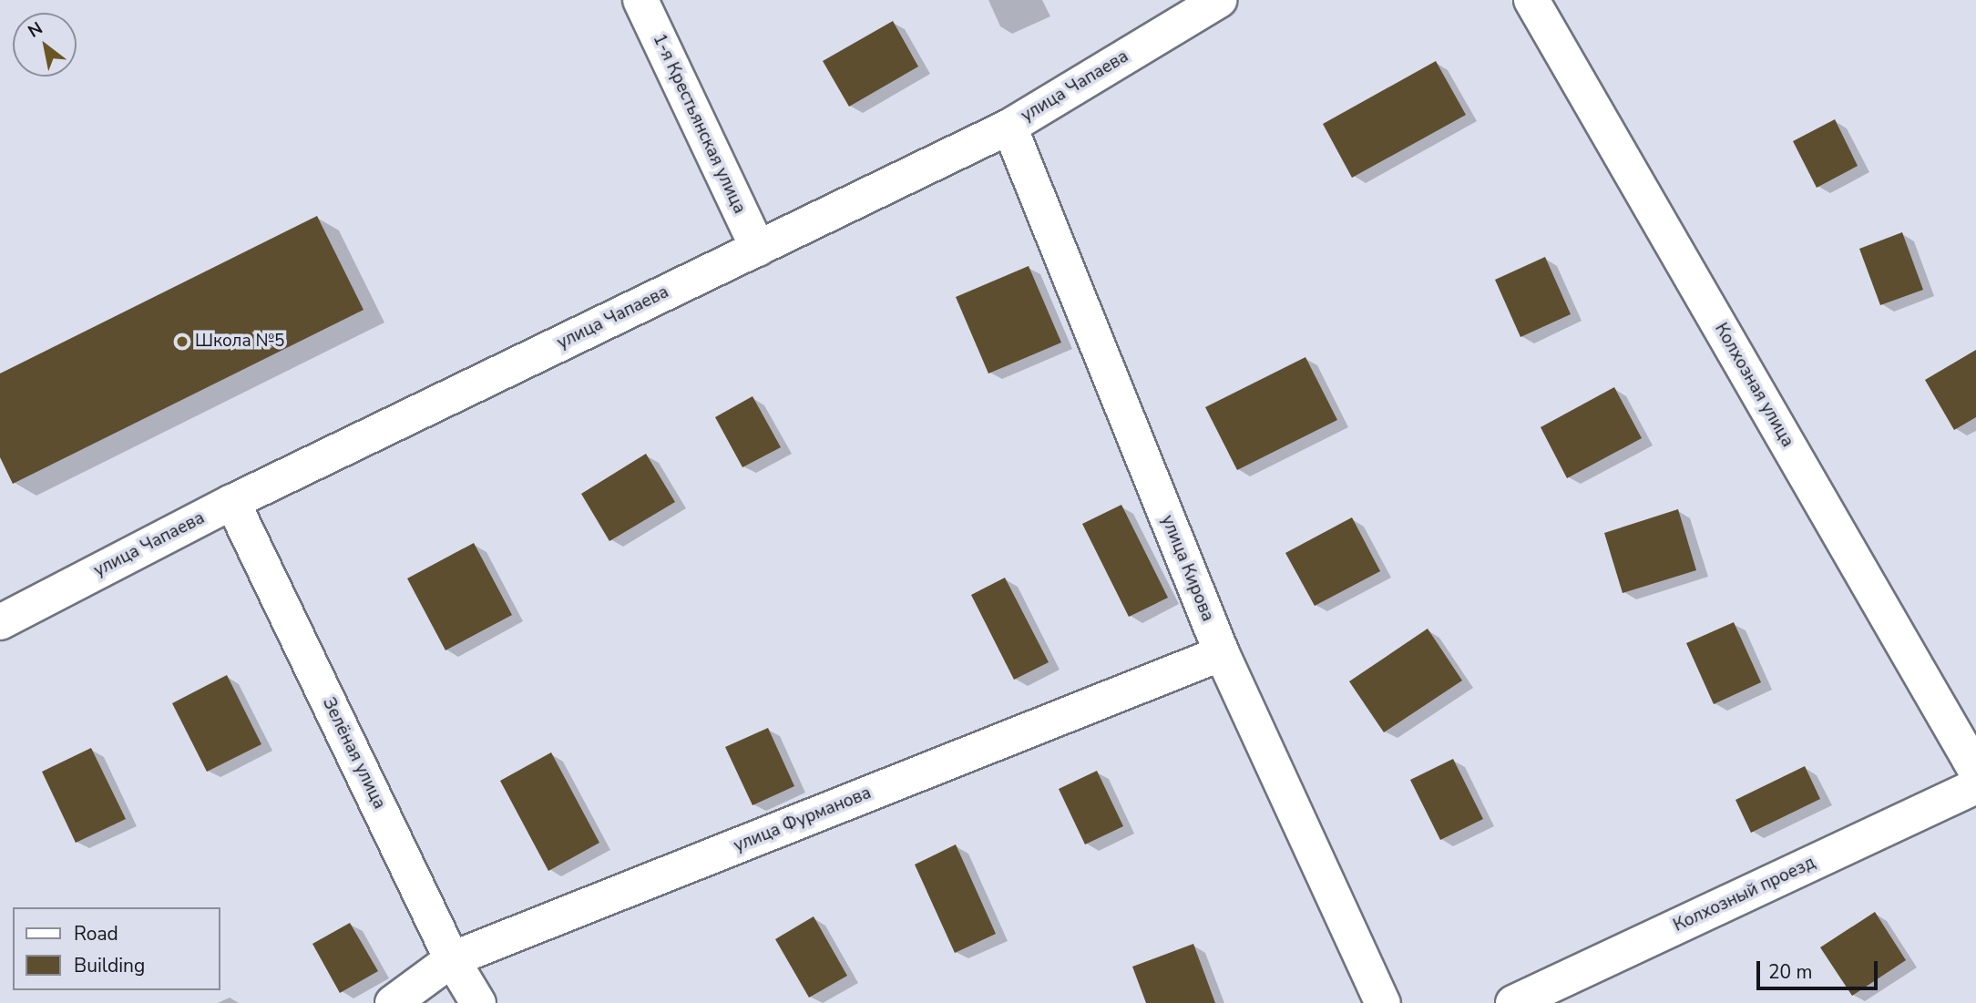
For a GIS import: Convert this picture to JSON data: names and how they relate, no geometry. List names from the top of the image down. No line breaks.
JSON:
{"streets":{"street":["улица Чапаева","1-я Крестьянская улица","Колхозная улица","улица Кирова","Зелёная улица","улица Фурманова","Колхозный проезд"]},"crossings":[["улица Чапаева","1-я Крестьянская улица"],["улица Чапаева","улица Кирова"],["улица Чапаева","Зелёная улица"],["улица Кирова","улица Фурманова"],["Зелёная улица","улица Фурманова"]],"places":["Школа №5"],"legend":["Road","Building"],"scale_bar":"20 m","north":"top left"}
